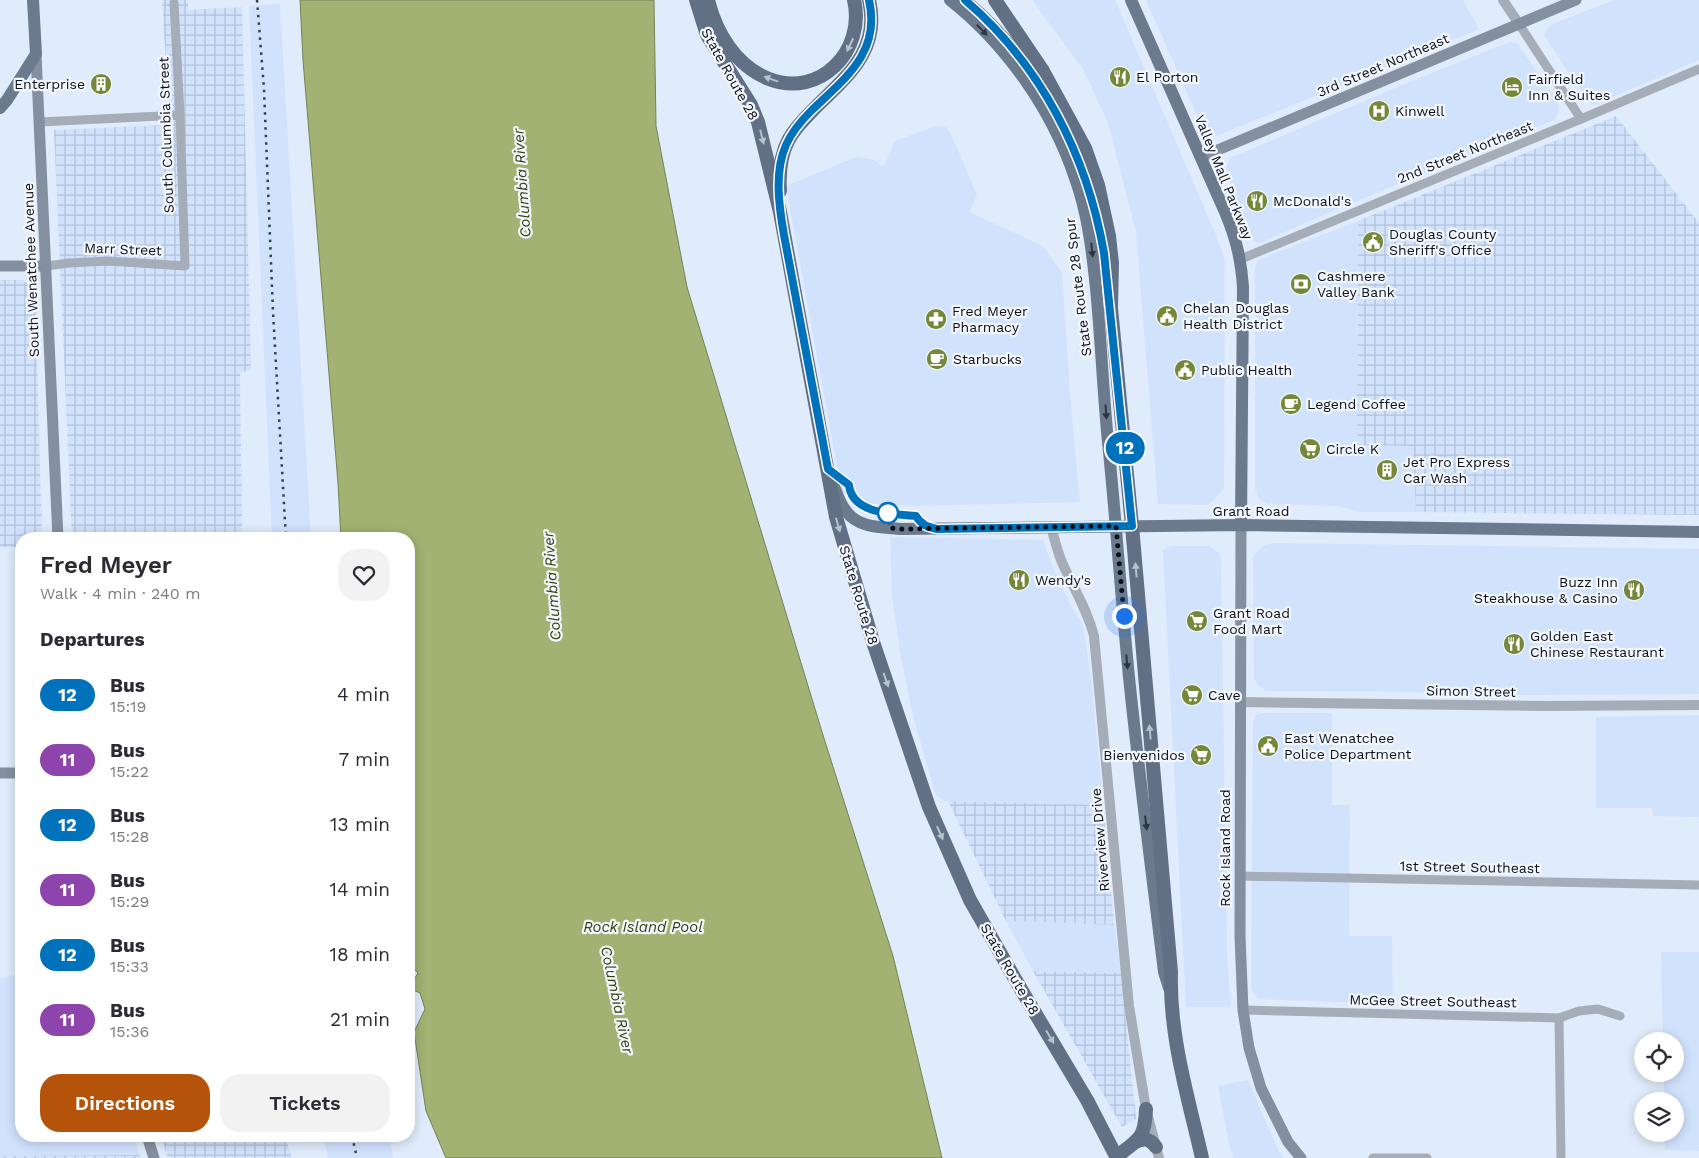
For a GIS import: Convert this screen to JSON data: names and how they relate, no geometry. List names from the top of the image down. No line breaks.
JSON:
{"streets":{"highway":["State Route 28"],"main road":["3rd Street Northeast","Valley Mall Parkway","Marr Street","South Wenatchee Avenue","State Route 28 Spur","Grant Road","Rock Island Road"],"street":["South Columbia Street","2nd Street Northeast","Simon Street","Riverview Drive","1st Street Southeast","McGee Street Southeast"]},"crossings":[["3rd Street Northeast","Valley Mall Parkway"],["State Route 28","Grant Road"],["South Columbia Street","Marr Street"],["2nd Street Northeast","Valley Mall Parkway"],["Valley Mall Parkway","Grant Road"],["Valley Mall Parkway","Rock Island Road"],["Marr Street","South Wenatchee Avenue"],["State Route 28 Spur","Grant Road"],["Grant Road","Riverview Drive"],["Grant Road","Rock Island Road"],["Simon Street","Rock Island Road"],["Rock Island Road","1st Street Southeast"],["Rock Island Road","McGee Street Southeast"]],"one_way":["State Route 28","State Route 28 Spur"],"water":["Columbia River","Rock Island Pool"],"places":{"restaurant":["El Porton","McDonald's","Wendy's","Buzz Inn Steakhouse & Casino","Golden East Chinese Restaurant"],"building":["Enterprise","Jet Pro Express Car Wash"],"hotel":["Fairfield Inn & Suites"],"hospital":["Kinwell"],"public building":["Douglas County Sheriff's Office","Chelan Douglas Health District","Public Health","East Wenatchee Police Department"],"bank":["Cashmere Valley Bank"],"pharmacy":["Fred Meyer Pharmacy"],"cafe":["Starbucks","Legend Coffee"],"supermarket":["Circle K","Grant Road Food Mart","Cave","Bienvenidos"]},"lines":["bus line 12"],"page":{"on_map":"12","heading":[["Fred Meyer","Walk · 4 min · 240 m"],"Departures"],"list":[{"mark":"12","name":"Bus","note":"15:19","value":"4 min"},{"mark":"11","name":"Bus","note":"15:22","value":"7 min"},{"mark":"12","name":"Bus","note":"15:28","value":"13 min"},{"mark":"11","name":"Bus","note":"15:29","value":"14 min"},{"mark":"12","name":"Bus","note":"15:33","value":"18 min"},{"mark":"11","name":"Bus","note":"15:36","value":"21 min"}],"buttons":["Directions","Tickets"]}}
